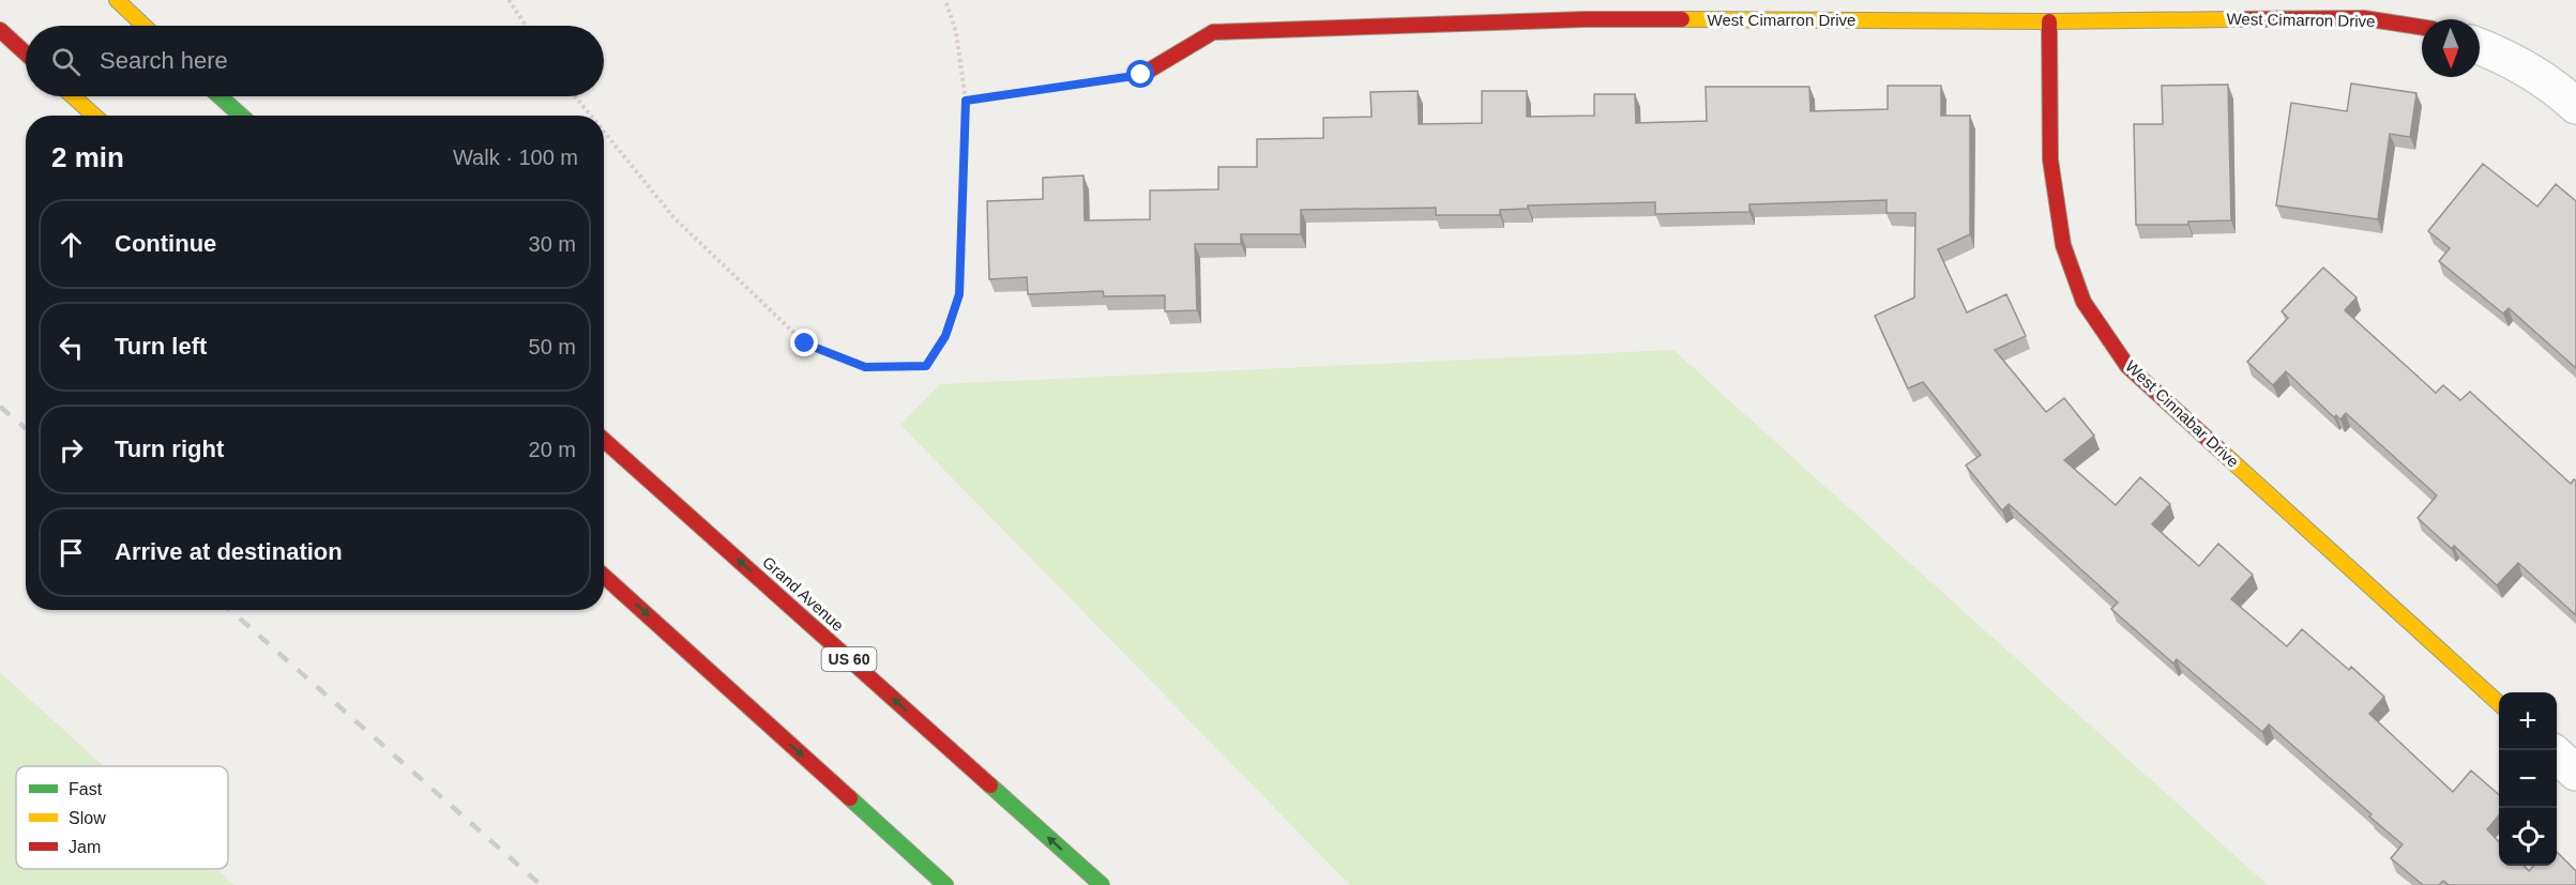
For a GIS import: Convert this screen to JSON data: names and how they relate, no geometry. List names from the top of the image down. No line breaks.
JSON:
{"streets":{"main road":["West Cimarron Drive","West Cinnabar Drive","Grand Avenue","US 60"]},"crossings":[["West Cimarron Drive","West Cinnabar Drive"]],"legend":["Fast","Slow","Jam"],"north":"bottom","page":{"search":"Search here","heading":["2 min","Walk · 100 m"],"list":[["Continue","30 m"],["Turn left","50 m"],["Turn right","20 m"],"Arrive at destination"],"map_buttons":["+","−"]}}
